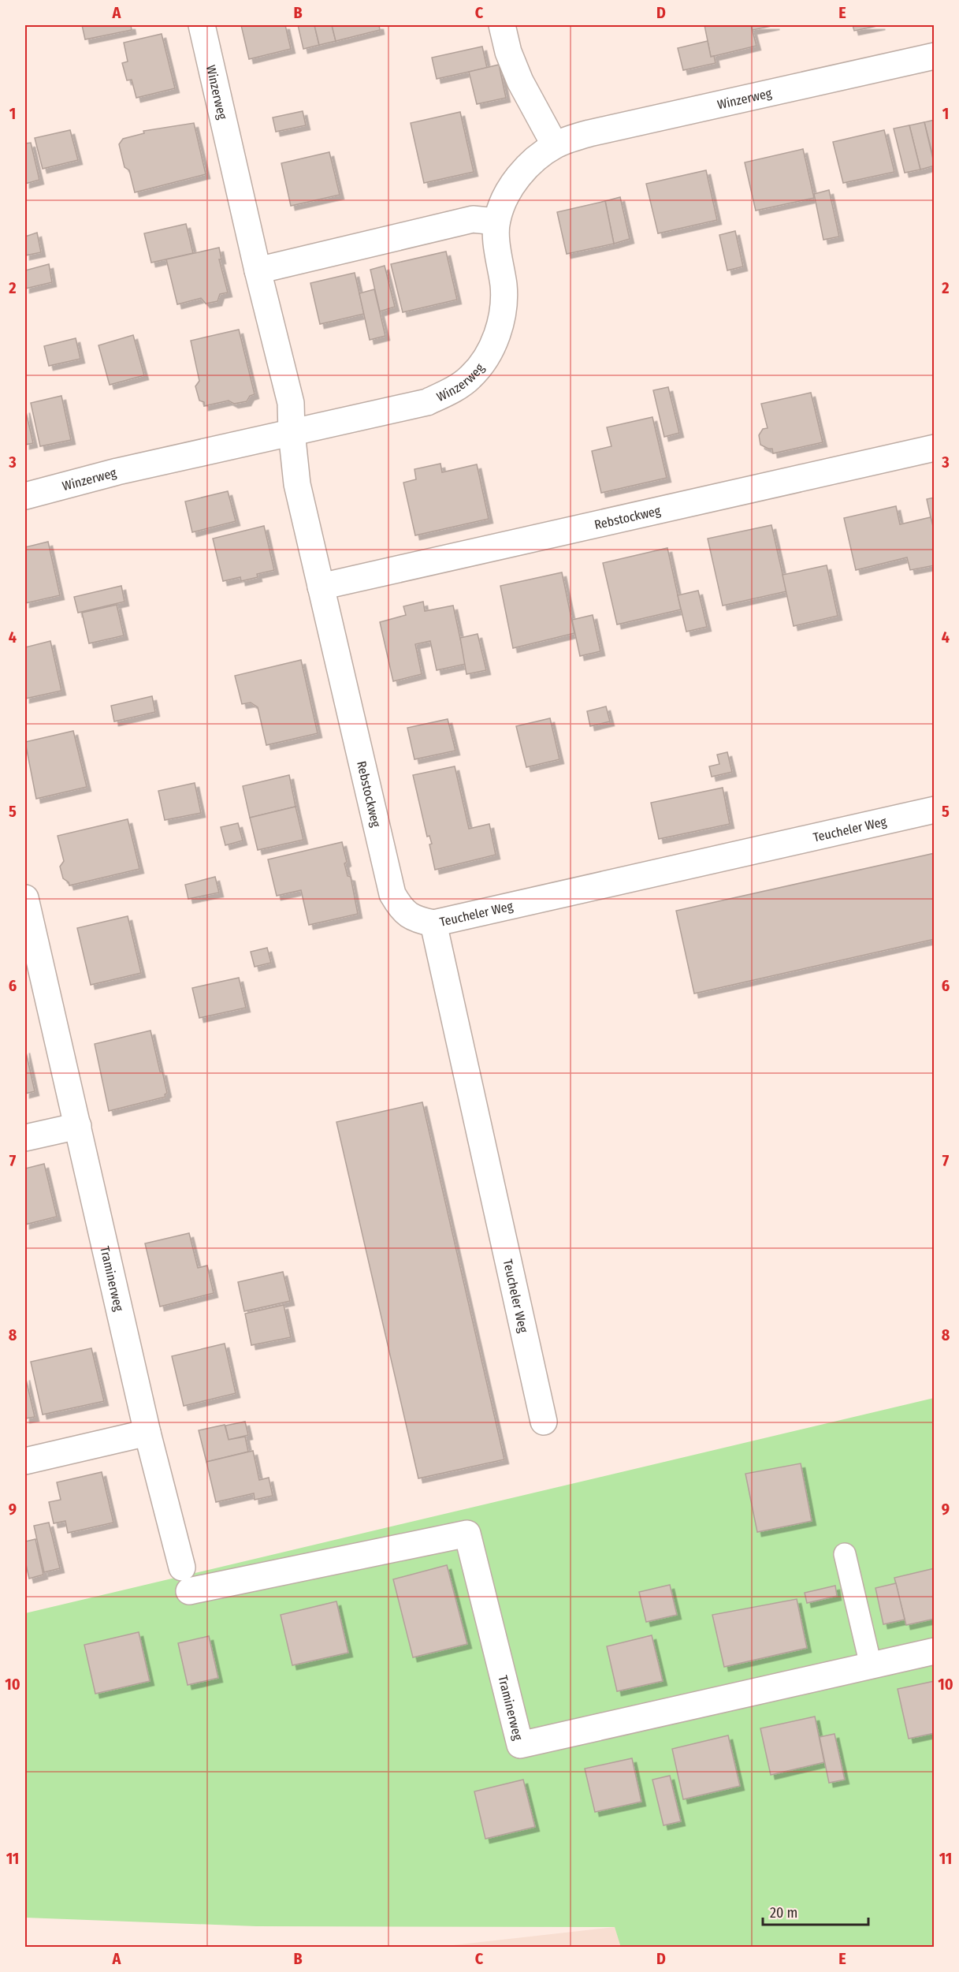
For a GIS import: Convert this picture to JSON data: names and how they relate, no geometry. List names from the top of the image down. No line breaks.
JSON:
{"streets":{"street":["Winzerweg","Rebstockweg","Teucheler Weg","Traminerweg"]},"crossings":[["Winzerweg","Rebstockweg"],["Rebstockweg","Teucheler Weg"]],"scale_bar":"20 m","grid":{"columns":["A","B","C","D","E"],"rows":["1","2","3","4","5","6","7","8","9","10","11"]}}
